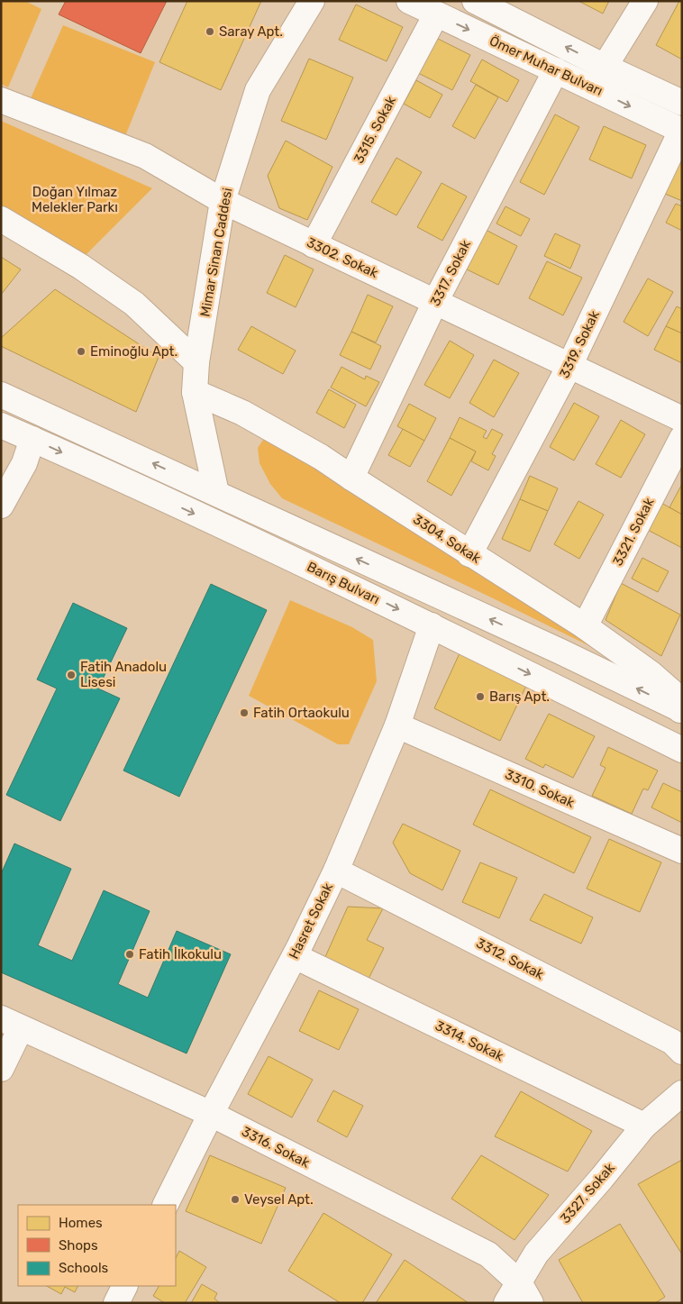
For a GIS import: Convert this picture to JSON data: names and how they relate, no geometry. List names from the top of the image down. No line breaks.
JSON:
{"streets":{"street":["Ömer Muhar Bulvarı","3315. Sokak","Mimar Sinan Caddesi","3302. Sokak","3317. Sokak","3319. Sokak","3321. Sokak","3304. Sokak","Barış Bulvarı","3310. Sokak","Hasret Sokak","3312. Sokak","3314. Sokak","3316. Sokak","3327. Sokak"]},"crossings":[["Ömer Muhar Bulvarı","3315. Sokak"],["Ömer Muhar Bulvarı","3317. Sokak"],["Ömer Muhar Bulvarı","3319. Sokak"],["3315. Sokak","3302. Sokak"],["Mimar Sinan Caddesi","3302. Sokak"],["Mimar Sinan Caddesi","3304. Sokak"],["Mimar Sinan Caddesi","Barış Bulvarı"],["3302. Sokak","3317. Sokak"],["3302. Sokak","3319. Sokak"],["3317. Sokak","3304. Sokak"],["3319. Sokak","3304. Sokak"],["3321. Sokak","3304. Sokak"],["3304. Sokak","Barış Bulvarı"],["Barış Bulvarı","Hasret Sokak"],["3310. Sokak","Hasret Sokak"],["Hasret Sokak","3312. Sokak"],["Hasret Sokak","3314. Sokak"],["Hasret Sokak","3316. Sokak"],["3314. Sokak","3327. Sokak"],["3316. Sokak","3327. Sokak"]],"parks":["Doğan Yılmaz Melekler Parkı"],"places":["Saray Apt.","Eminoğlu Apt.","Fatih Anadolu Lisesi","Barış Apt.","Fatih Ortaokulu","Fatih İlkokulu","Veysel Apt."],"legend":["Homes","Shops","Schools"]}
